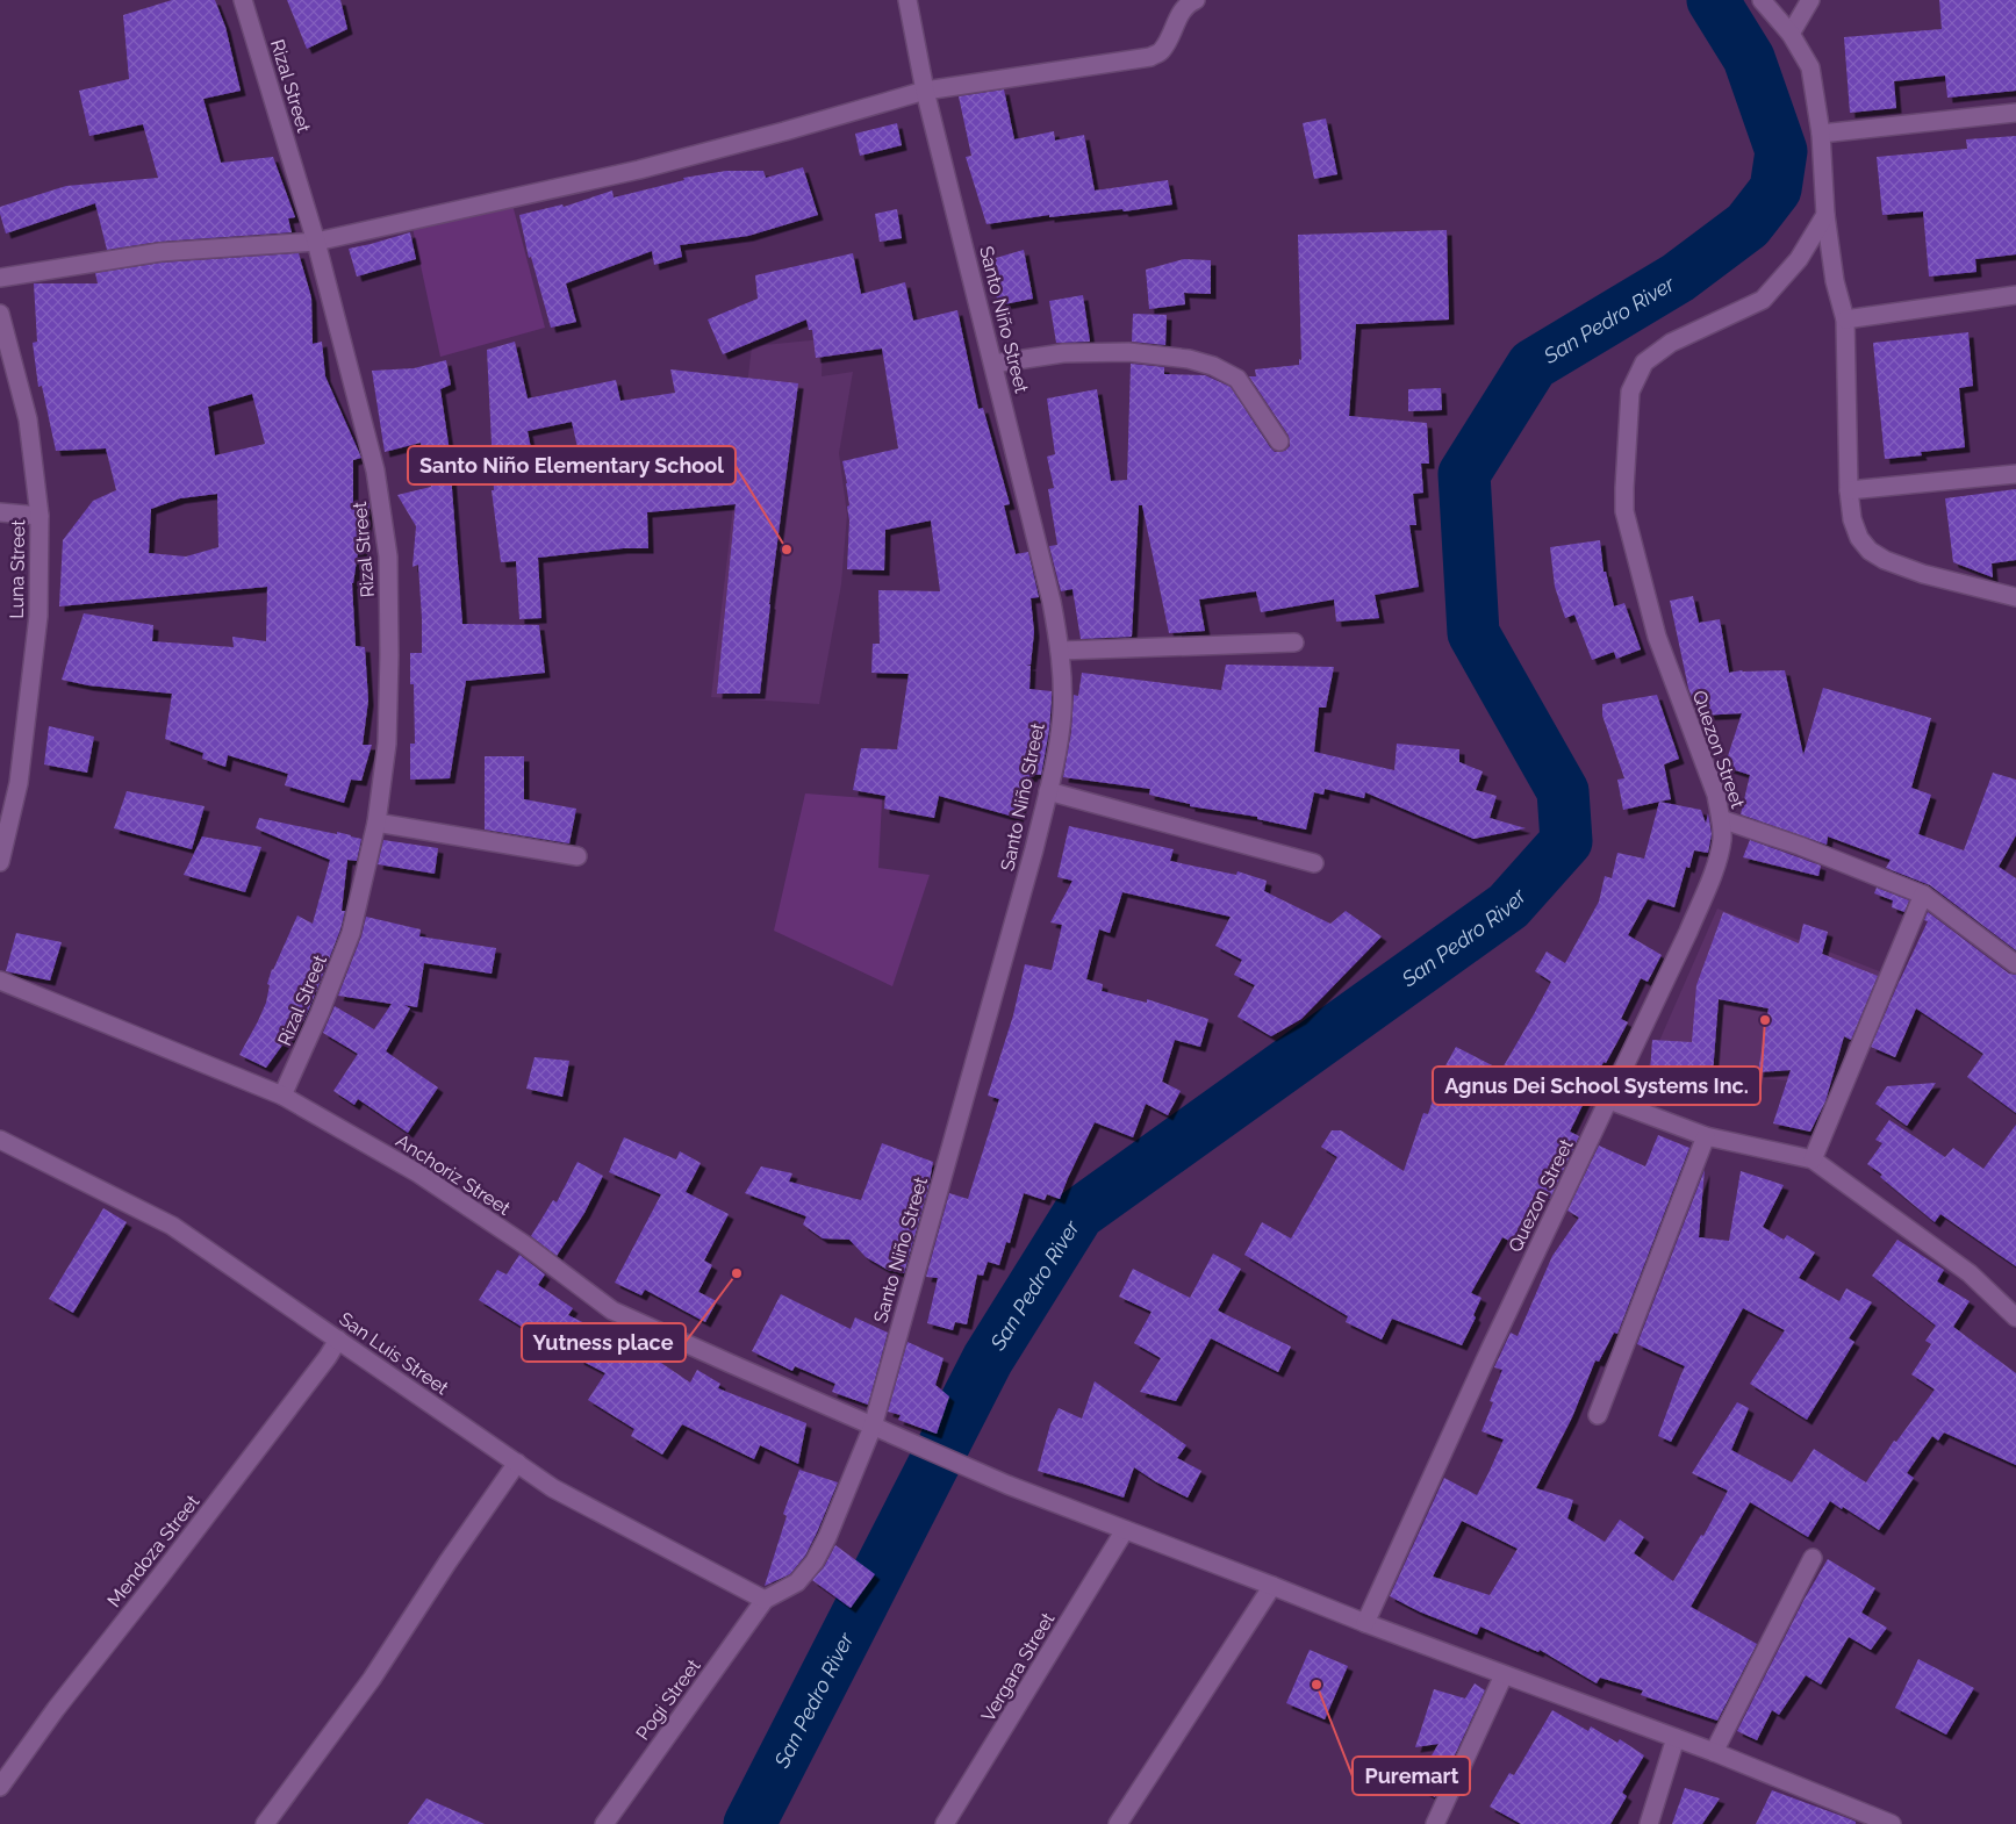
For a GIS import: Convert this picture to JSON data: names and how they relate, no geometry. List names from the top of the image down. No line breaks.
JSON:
{"streets":{"street":["Rizal Street","Santo Niño Street","Luna Street","Quezon Street","Anchoriz Street","San Luis Street","Mendoza Street","Vergara Street","Pogi Street"]},"crossings":[["Rizal Street","Anchoriz Street"],["Santo Niño Street","Anchoriz Street"],["Santo Niño Street","San Luis Street"],["Santo Niño Street","Pogi Street"],["Quezon Street","Anchoriz Street"],["Anchoriz Street","Vergara Street"],["San Luis Street","Mendoza Street"],["San Luis Street","Pogi Street"]],"water":["San Pedro River"],"places":["Santo Niño Elementary School","Agnus Dei School Systems Inc.","Yutness place","Puremart"]}
